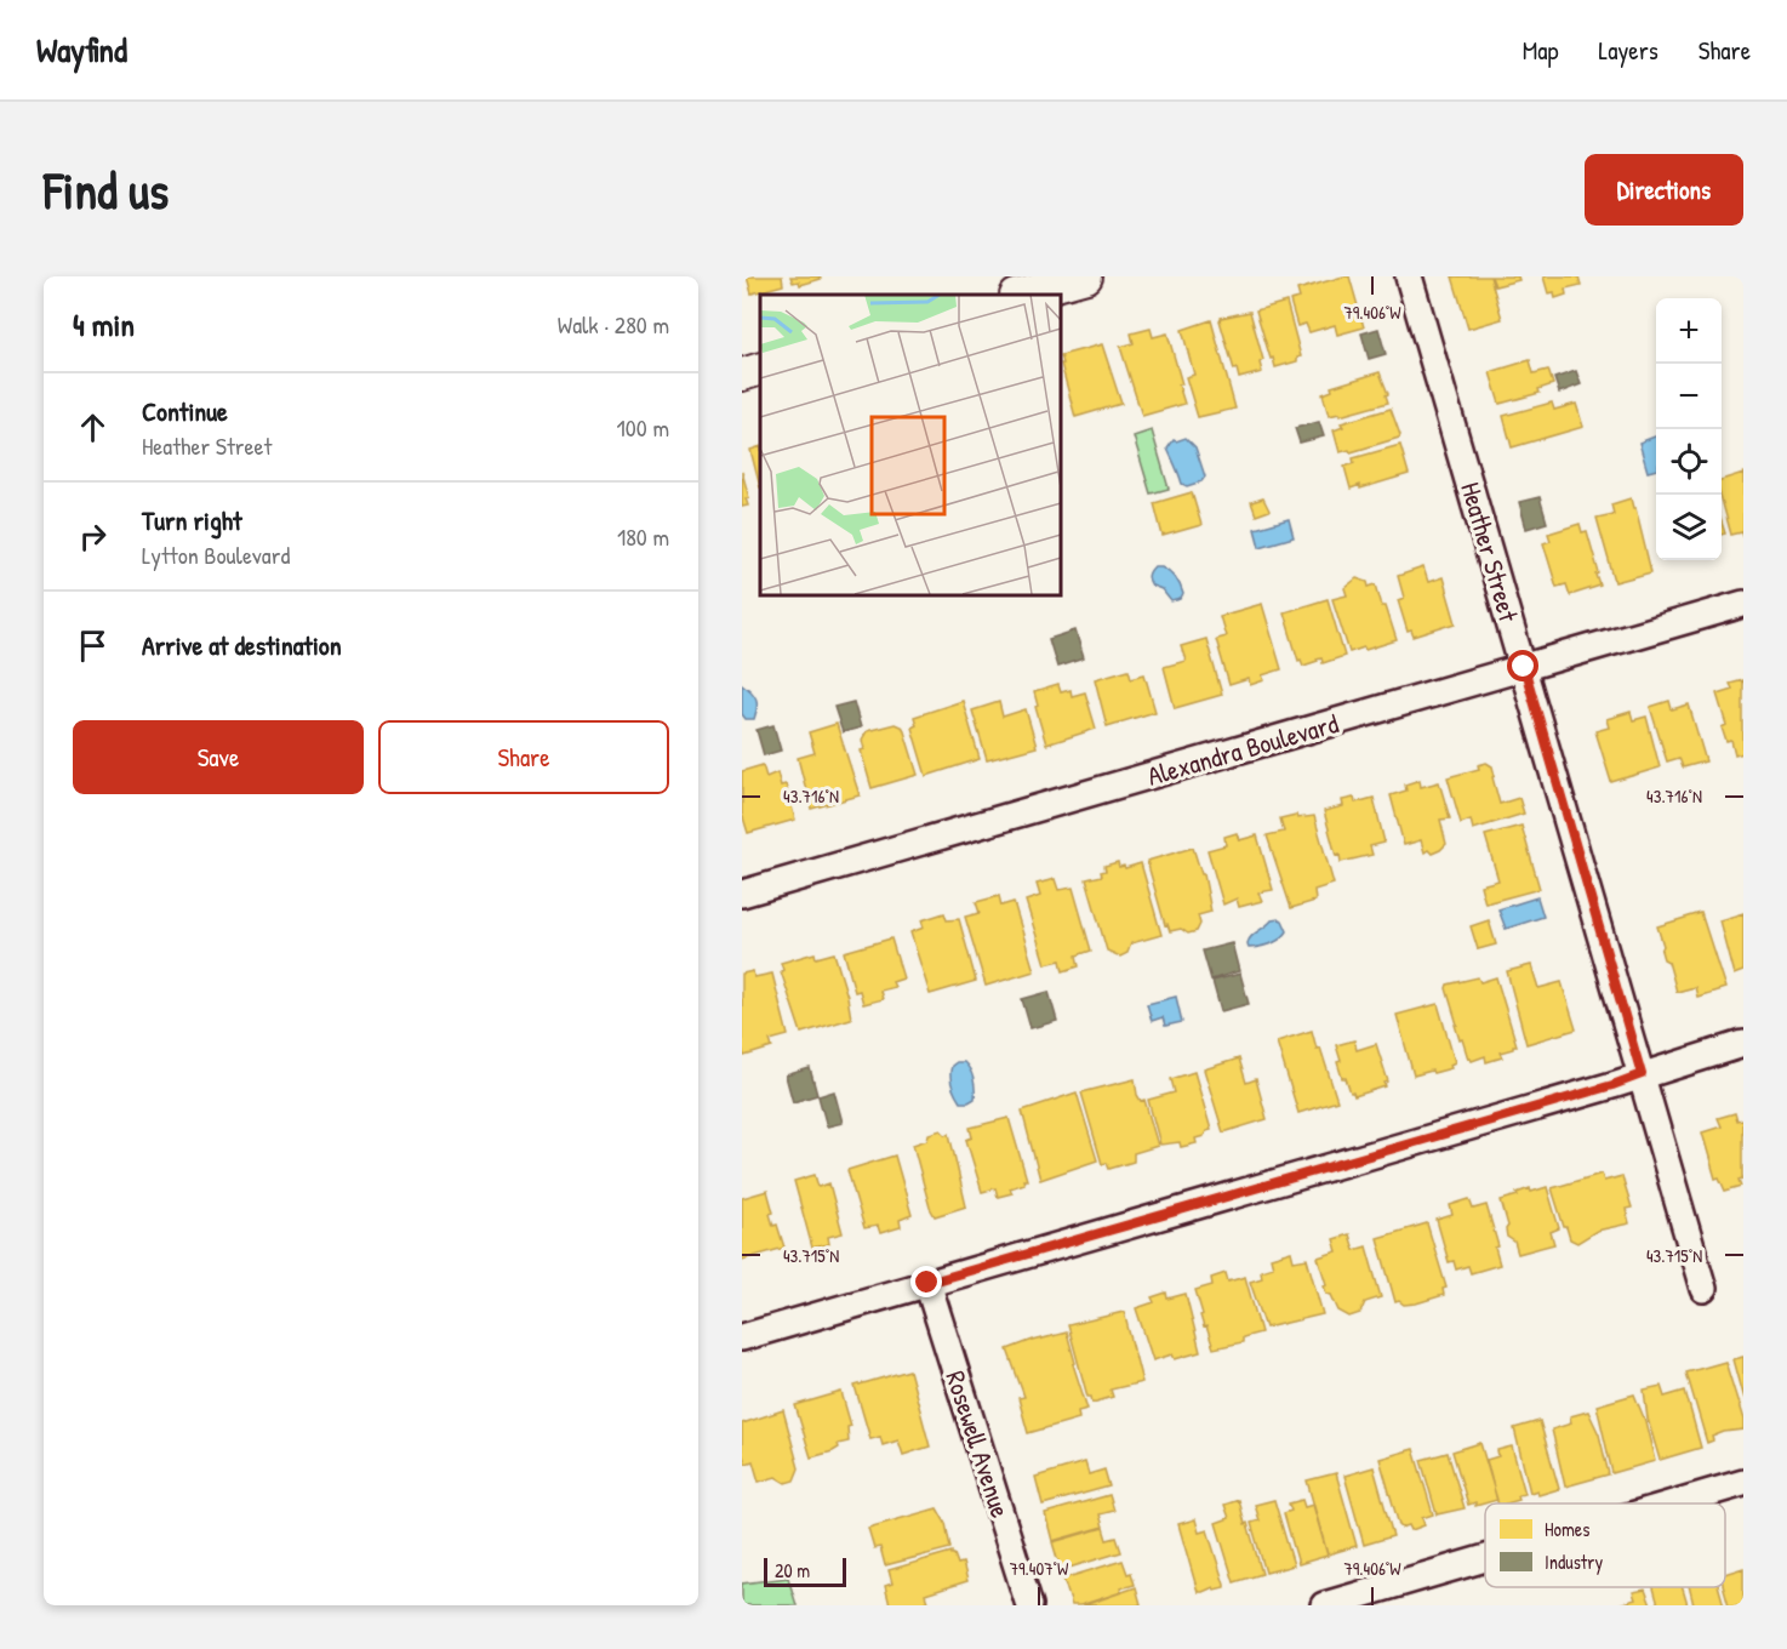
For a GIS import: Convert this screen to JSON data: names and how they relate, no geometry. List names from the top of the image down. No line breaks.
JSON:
{"streets":{"street":["Heather Street","Alexandra Boulevard","Rosewell Avenue"]},"crossings":[["Heather Street","Alexandra Boulevard"]],"legend":["Homes","Industry"],"scale_bar":"20 m","page":{"header":"Wayfind","nav":["Map","Layers","Share"],"buttons":["Directions",["Save","Share"]],"title":"Find us","heading":["4 min","Walk · 280 m"],"map_buttons":["+","−"],"list":[["Continue","Heather Street","100 m"],["Turn right","Lytton Boulevard","180 m"],"Arrive at destination"],"scale":"20 m"},"coordinates":["79.406°W","43.716°N","43.715°N","79.407°W"]}
